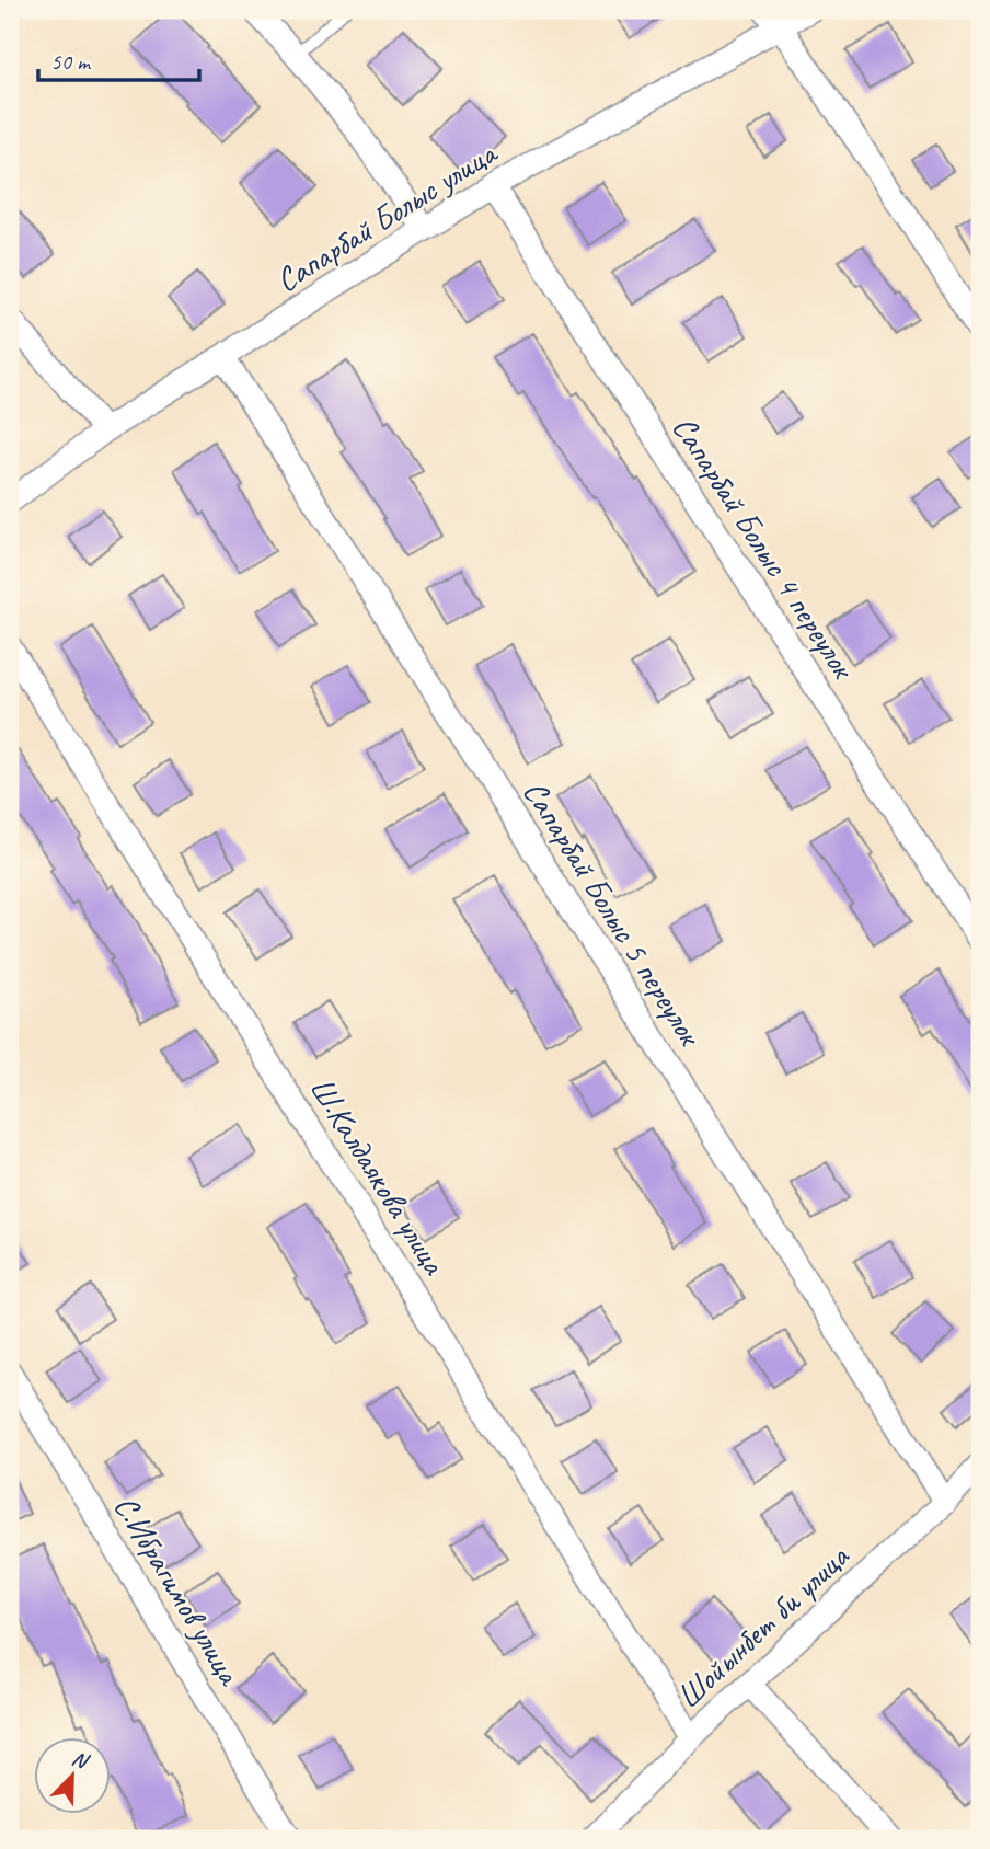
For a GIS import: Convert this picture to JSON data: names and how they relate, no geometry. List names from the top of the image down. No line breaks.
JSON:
{"streets":{"street":["Сапарбай Болыс улица","Сапарбай Болыс 4 переулок","Сапарбай Болыс 5 переулок","Ш.Калдаякова улица","С.Ибрагимов улица","Шойынбет би улица"]},"crossings":[["Сапарбай Болыс улица","Сапарбай Болыс 4 переулок"],["Сапарбай Болыс улица","Сапарбай Болыс 5 переулок"],["Сапарбай Болыс 5 переулок","Шойынбет би улица"],["Ш.Калдаякова улица","Шойынбет би улица"]],"scale_bar":"50 m","north":"top right"}
